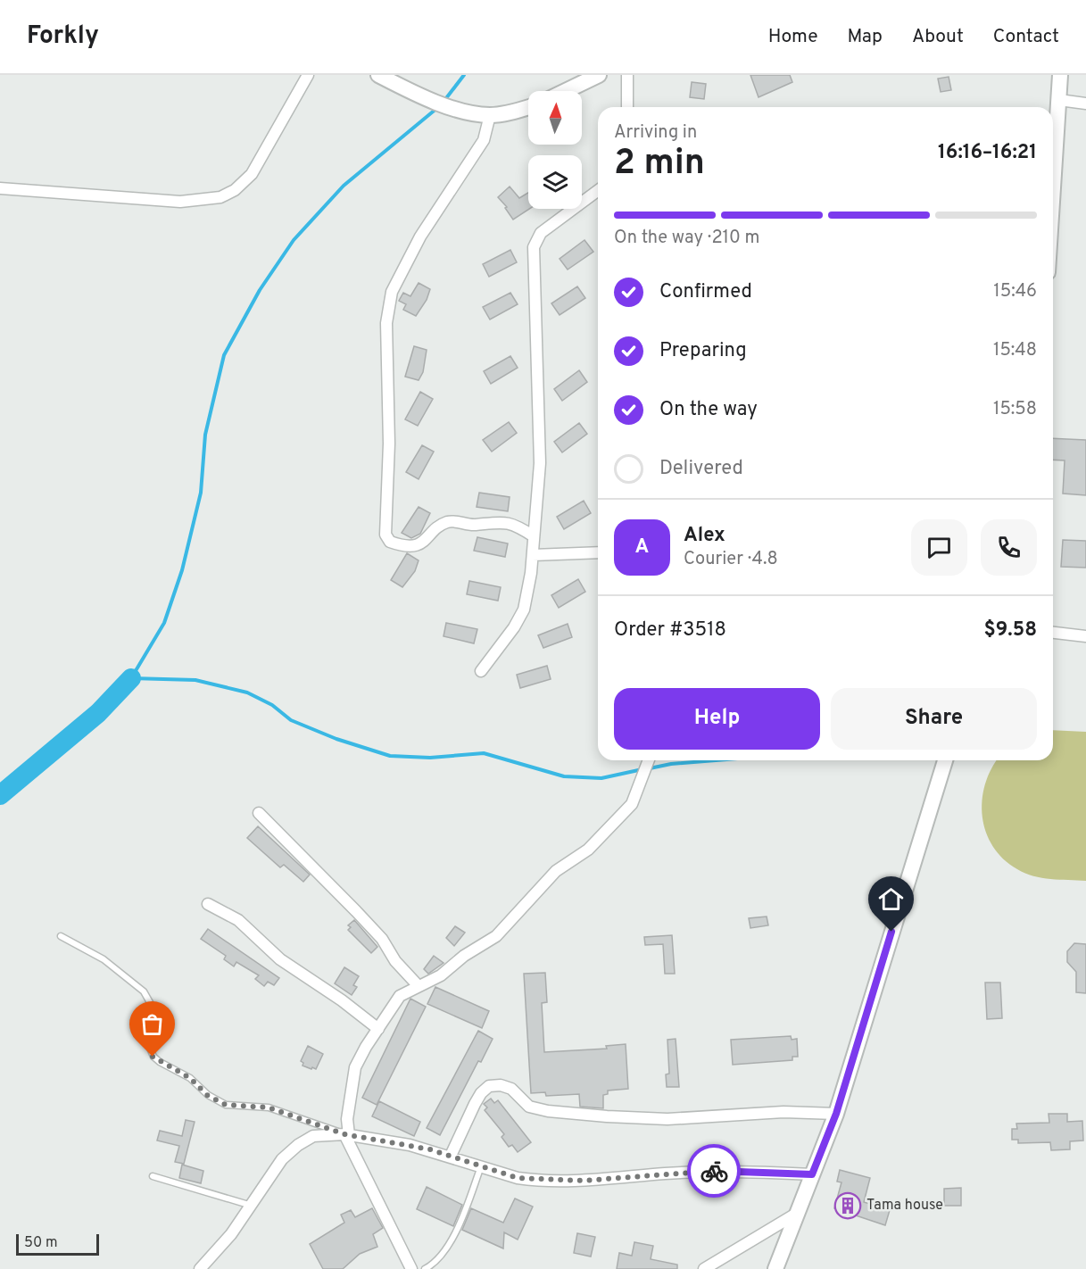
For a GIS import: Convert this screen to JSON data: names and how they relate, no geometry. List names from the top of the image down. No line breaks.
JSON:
{"places":{"building":["Tama house"]},"scale_bar":"50 m","north":"top","page":{"header":"Forkly","nav":["Home","Map","About","Contact"],"heading":["2 min","Arriving in","16:16–16:21"],"panel":["Alex","Courier · 4.8","Order #3518","$9.58"],"bar":"On the way · 210 m","list":[["Confirmed","15:46"],["Preparing","15:48"],["On the way","15:58"],"Delivered"],"round":"A","buttons":["Help","Share"],"scale":"50 m"}}
